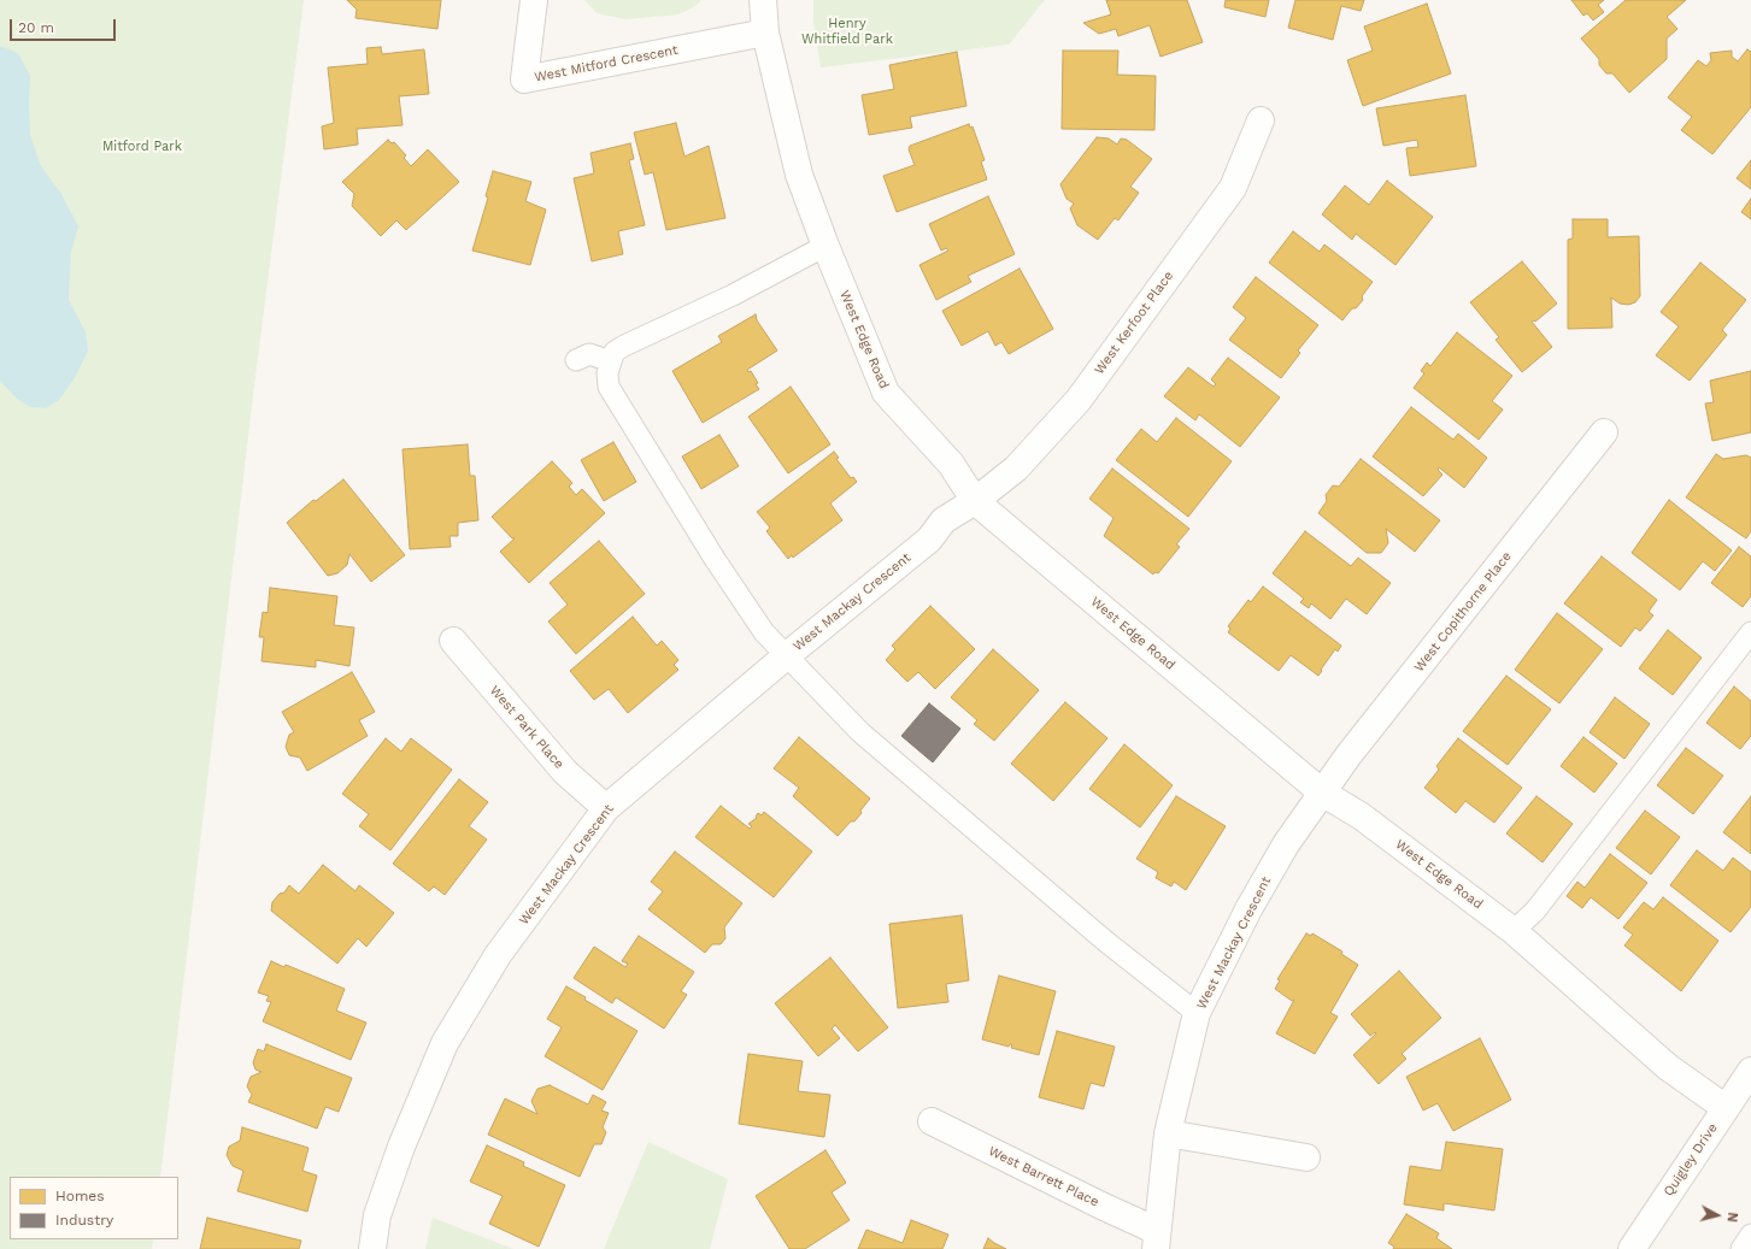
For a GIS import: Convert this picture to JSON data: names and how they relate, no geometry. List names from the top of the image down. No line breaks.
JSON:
{"streets":{"street":["West Mitford Crescent","West Kerfoot Place","West Edge Road","West Mackay Crescent","West Copithorne Place","West Park Place","Quigley Drive","West Barrett Place"]},"crossings":[["West Mitford Crescent","West Edge Road"],["West Kerfoot Place","West Edge Road"],["West Kerfoot Place","West Mackay Crescent"],["West Edge Road","West Mackay Crescent"],["West Edge Road","West Copithorne Place"],["West Edge Road","Quigley Drive"],["West Mackay Crescent","West Copithorne Place"],["West Mackay Crescent","West Park Place"],["West Mackay Crescent","West Barrett Place"]],"parks":["Henry Whitfield Park","Mitford Park"],"legend":["Homes","Industry"],"scale_bar":"20 m","north":"right"}
